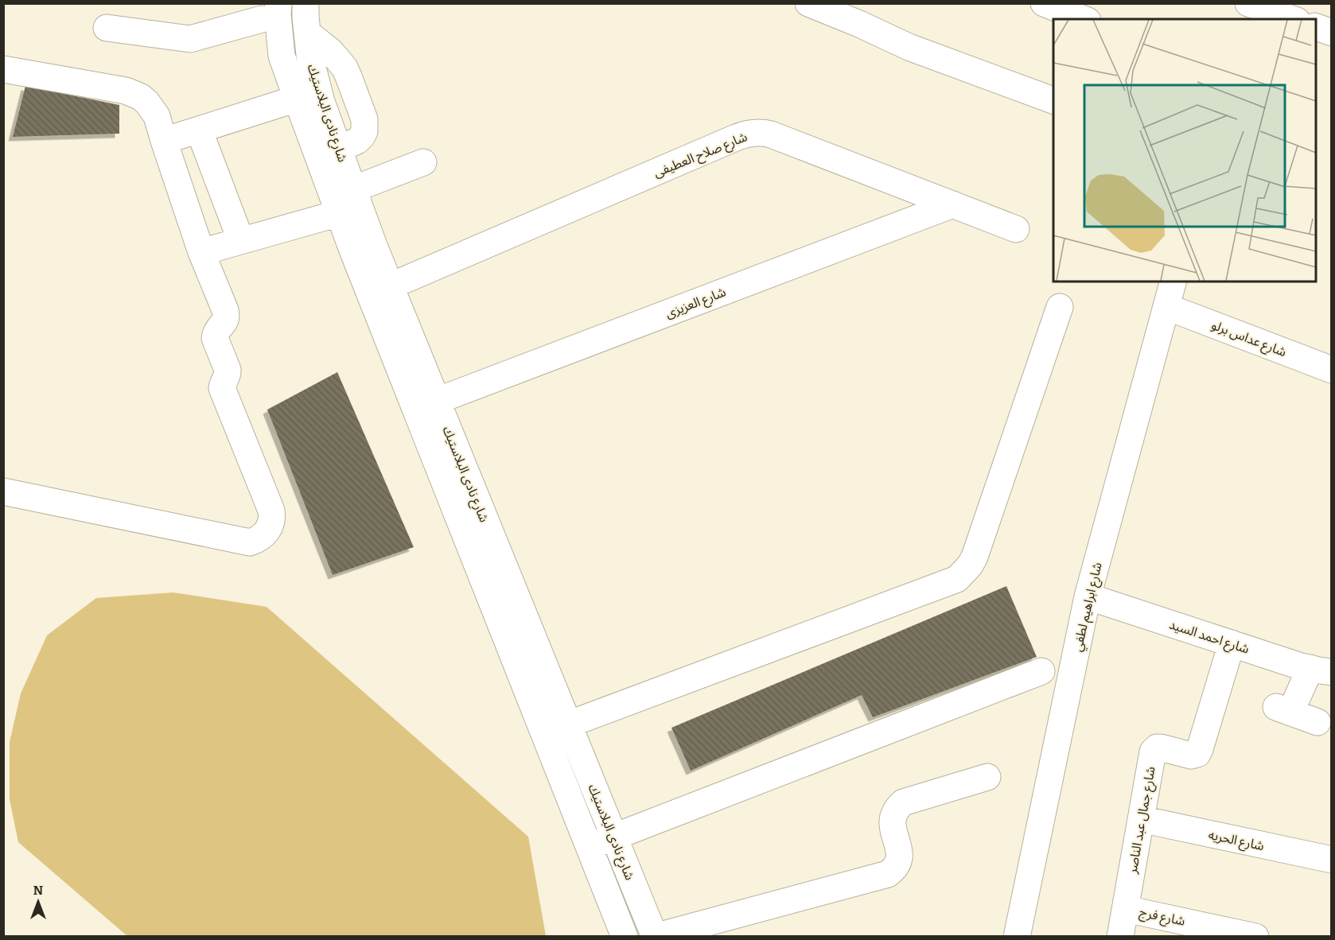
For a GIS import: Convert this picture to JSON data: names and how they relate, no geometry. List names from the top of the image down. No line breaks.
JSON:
{"streets":{"street":["شارع نادى البلاستيك","شارع صلاح العطيفى","شارع العزيزى","شارع عداس برلو","شارع ابراهيم لطفي","شارع احمد السيد","شارع جمال عبد الناصر","شارع الحريه","شارع فرج"]},"crossings":[["شارع نادى البلاستيك","شارع صلاح العطيفى"],["شارع نادى البلاستيك","شارع العزيزى"],["شارع صلاح العطيفى","شارع العزيزى"],["شارع عداس برلو","شارع ابراهيم لطفي"],["شارع ابراهيم لطفي","شارع احمد السيد"],["شارع احمد السيد","شارع جمال عبد الناصر"],["شارع جمال عبد الناصر","شارع الحريه"],["شارع جمال عبد الناصر","شارع فرج"]],"north":"top"}
